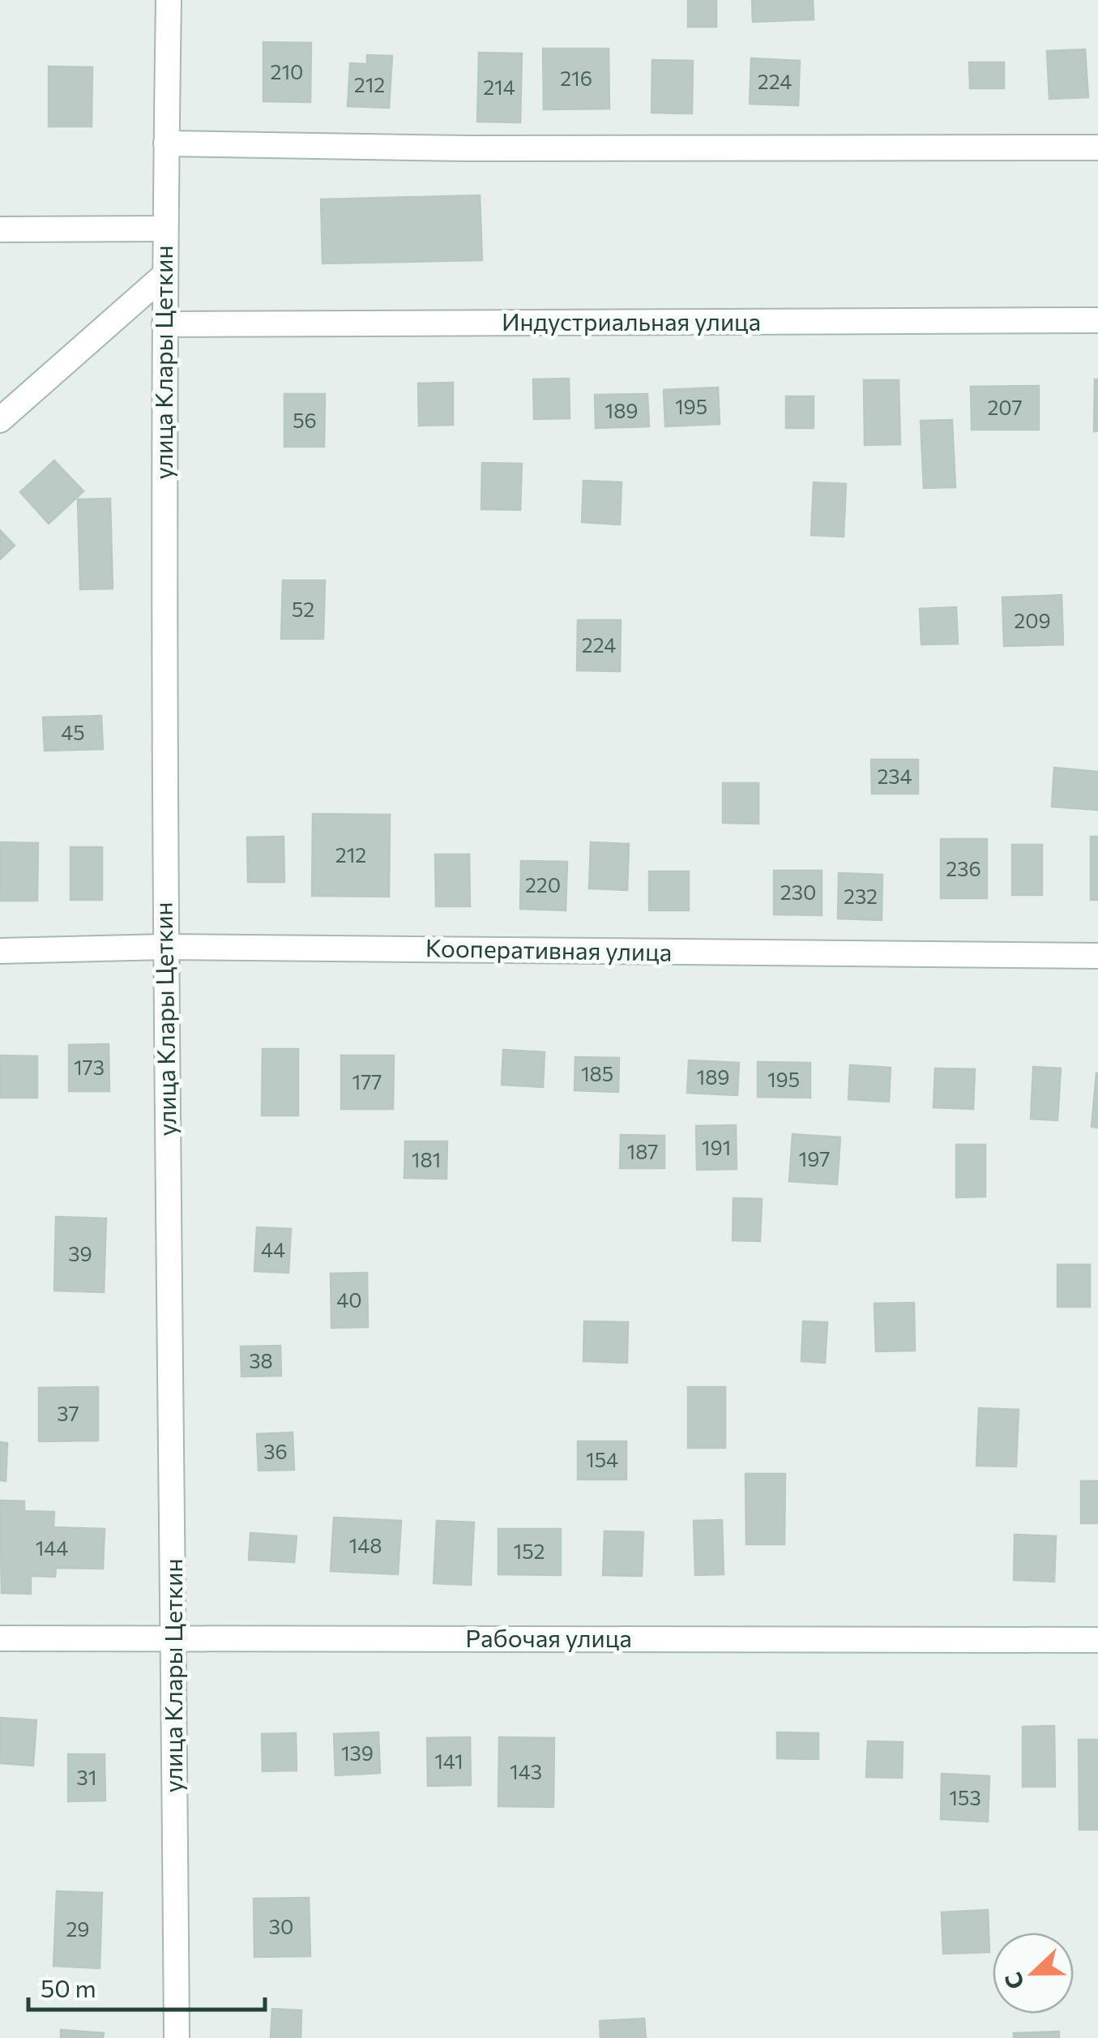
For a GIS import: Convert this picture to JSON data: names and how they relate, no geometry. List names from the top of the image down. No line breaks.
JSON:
{"streets":{"street":["Индустриальная улица","улица Клары Цеткин","Кооперативная улица","Рабочая улица"]},"crossings":[["Индустриальная улица","улица Клары Цеткин"],["улица Клары Цеткин","Кооперативная улица"],["улица Клары Цеткин","Рабочая улица"]],"house_numbers":["210","216","224","212","214","195","207","189","56","52","209","224","45","234","212","236","220","230","232","173","185","189","195","177","191","187","197","181","44","39","40","38","37","36","154","148","144","152","139","141","143","31","153","30","29"],"scale_bar":"50 m","north":"left"}
